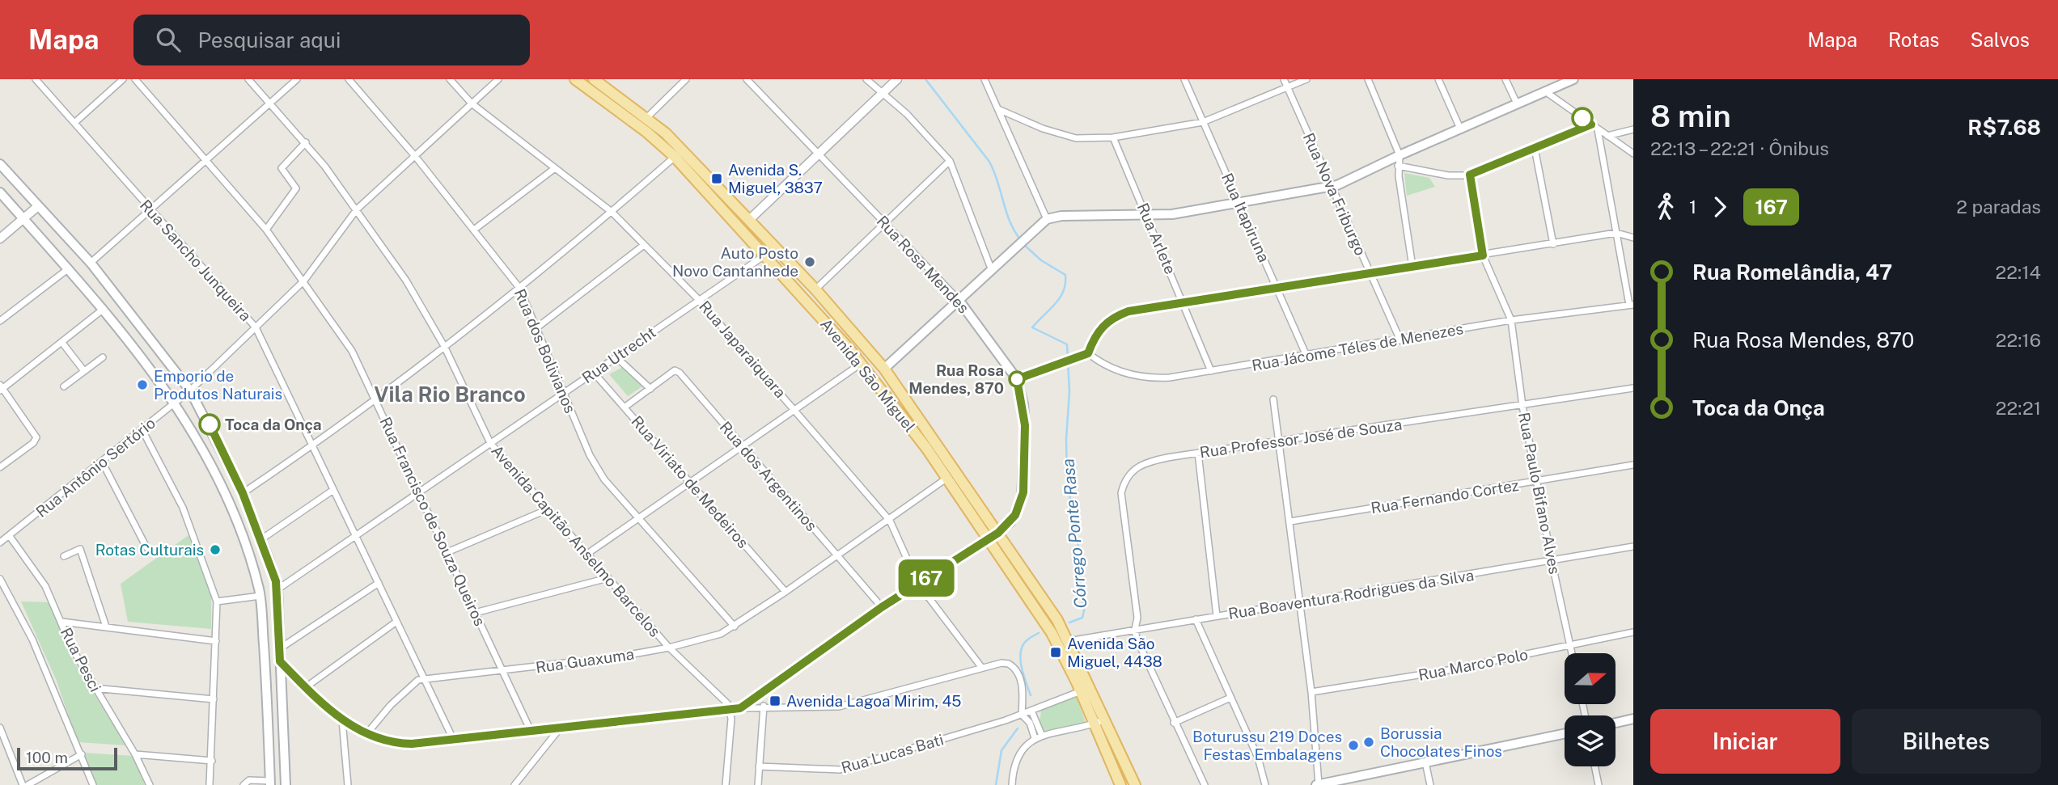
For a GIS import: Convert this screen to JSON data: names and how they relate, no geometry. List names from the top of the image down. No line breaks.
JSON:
{"streets":{"main road":["Rua Rosa Mendes","Avenida São Miguel"],"street":["Rua Nova Friburgo","Rua Itapiruna","Rua Arlete","Rua Sancho Junqueira","Rua Jácome Téles de Menezes","Rua Japaraiquara","Rua dos Bolivianos","Rua Utrecht","Rua Professor José de Souza","Rua Antônio Sertório","Rua dos Argentinos","Rua Viriato de Medeiros","Rua Paulo Bifano Alves","Rua Fernando Cortez","Rua Francisco de Souza Queiros","Avenida Capitão Anselmo Barcelos","Rua Boaventura Rodrigues da Silva","Rua Pesci","Rua Guaxuma","Rua Marco Polo","Rua Lucas Bati"]},"crossings":[["Rua Nova Friburgo","Rua Jácome Téles de Menezes"],["Rua Itapiruna","Rua Jácome Téles de Menezes"],["Rua Arlete","Rua Jácome Téles de Menezes"],["Rua Sancho Junqueira","Rua Utrecht"],["Rua Sancho Junqueira","Rua Antônio Sertório"],["Rua Sancho Junqueira","Rua Guaxuma"],["Rua Rosa Mendes","Avenida São Miguel"],["Rua Jácome Téles de Menezes","Rua Paulo Bifano Alves"],["Rua Japaraiquara","Rua Utrecht"],["Rua Japaraiquara","Rua Antônio Sertório"],["Rua Japaraiquara","Rua Guaxuma"],["Rua dos Bolivianos","Rua Utrecht"],["Rua dos Bolivianos","Rua Antônio Sertório"],["Rua dos Bolivianos","Rua Guaxuma"],["Rua Utrecht","Avenida São Miguel"],["Rua Utrecht","Rua Viriato de Medeiros"],["Rua Utrecht","Rua Francisco de Souza Queiros"],["Rua Utrecht","Avenida Capitão Anselmo Barcelos"],["Avenida São Miguel","Rua Boaventura Rodrigues da Silva"],["Avenida São Miguel","Rua Guaxuma"],["Avenida São Miguel","Rua Lucas Bati"],["Rua Professor José de Souza","Rua Paulo Bifano Alves"],["Rua Professor José de Souza","Rua Boaventura Rodrigues da Silva"],["Rua Antônio Sertório","Rua Francisco de Souza Queiros"],["Rua Antônio Sertório","Avenida Capitão Anselmo Barcelos"],["Rua Antônio Sertório","Rua Pesci"],["Rua dos Argentinos","Rua Guaxuma"],["Rua Viriato de Medeiros","Rua Guaxuma"],["Rua Paulo Bifano Alves","Rua Fernando Cortez"],["Rua Paulo Bifano Alves","Rua Boaventura Rodrigues da Silva"],["Rua Paulo Bifano Alves","Rua Marco Polo"],["Rua Francisco de Souza Queiros","Rua Guaxuma"],["Avenida Capitão Anselmo Barcelos","Rua Guaxuma"]],"districts":["Vila Rio Branco"],"water":["Córrego Ponte Rasa"],"places":{"transit":["Avenida S. Miguel, 3837","Avenida São Miguel, 4438","Avenida Lagoa Mirim, 45"],"other":["Auto Posto Novo Cantanhede","Rua Rosa Mendes, 870","Emporio de Produtos Naturais","Toca da Onça","Rotas Culturais","Borussia Chocolates Finos","Boturussu 219 Doces Festas Embalagens"]},"lines":["bus line 167"],"scale_bar":"100 m","north":"right","page":{"header":"Mapa","search":"Pesquisar aqui","nav":["Mapa","Rotas","Salvos"],"on_map":"167","heading":["8 min","22:13 – 22:21 · Ônibus","R$7.68"],"legs":["1","167","2 paradas"],"list":[{"name":"Rua Romelândia, 47","value":"22:14"},{"name":"Rua Rosa Mendes, 870","value":"22:16"},{"name":"Toca da Onça","value":"22:21"}],"buttons":["Iniciar","Bilhetes"],"scale":"100 m"}}
